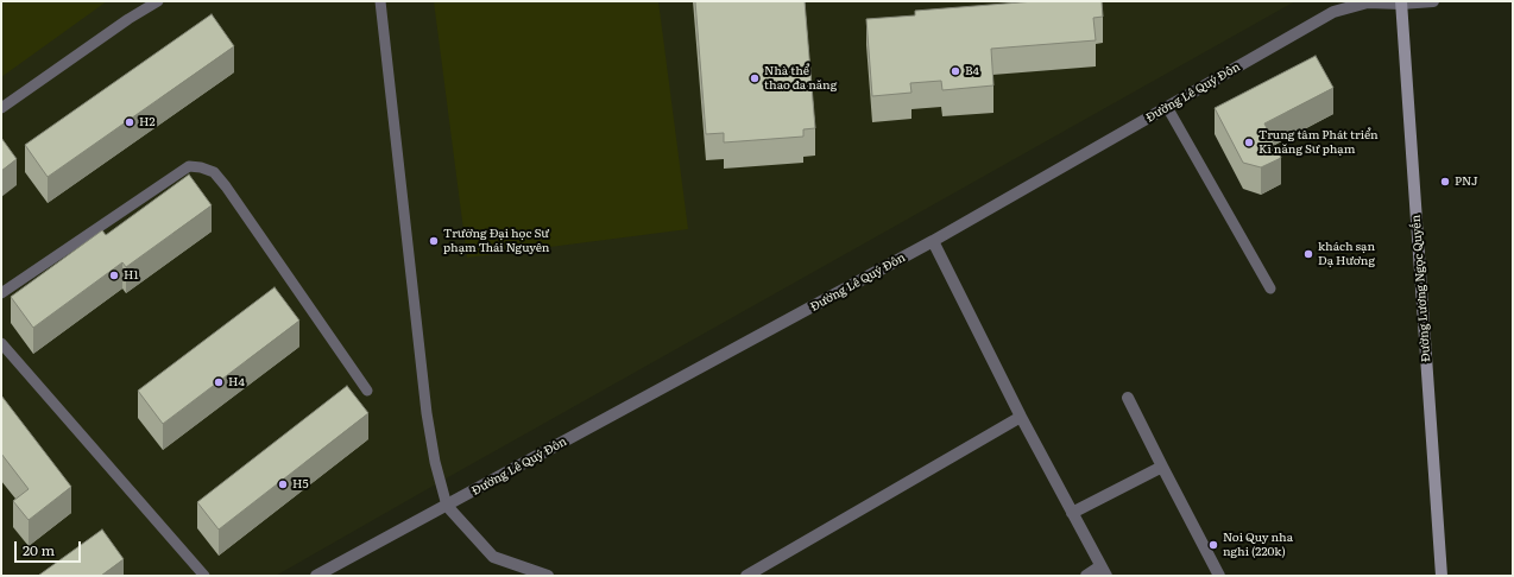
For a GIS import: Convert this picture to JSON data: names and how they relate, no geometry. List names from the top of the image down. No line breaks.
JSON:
{"streets":{"main road":["Đường Lương Ngọc Quyến"],"street":["Đường Lê Quý Đôn"]},"crossings":[["Đường Lê Quý Đôn","Đường Lương Ngọc Quyến"]],"places":["B4","Nhà thể thao đa năng","H2","Trung tâm Phát triển Kĩ năng Sư phạm","PNJ","Trường Đại học Sư phạm Thái Nguyên","khách sạn Dạ Hương","H1","H4","H5","Noi Quy nha nghi (220k)"],"scale_bar":"20 m"}
